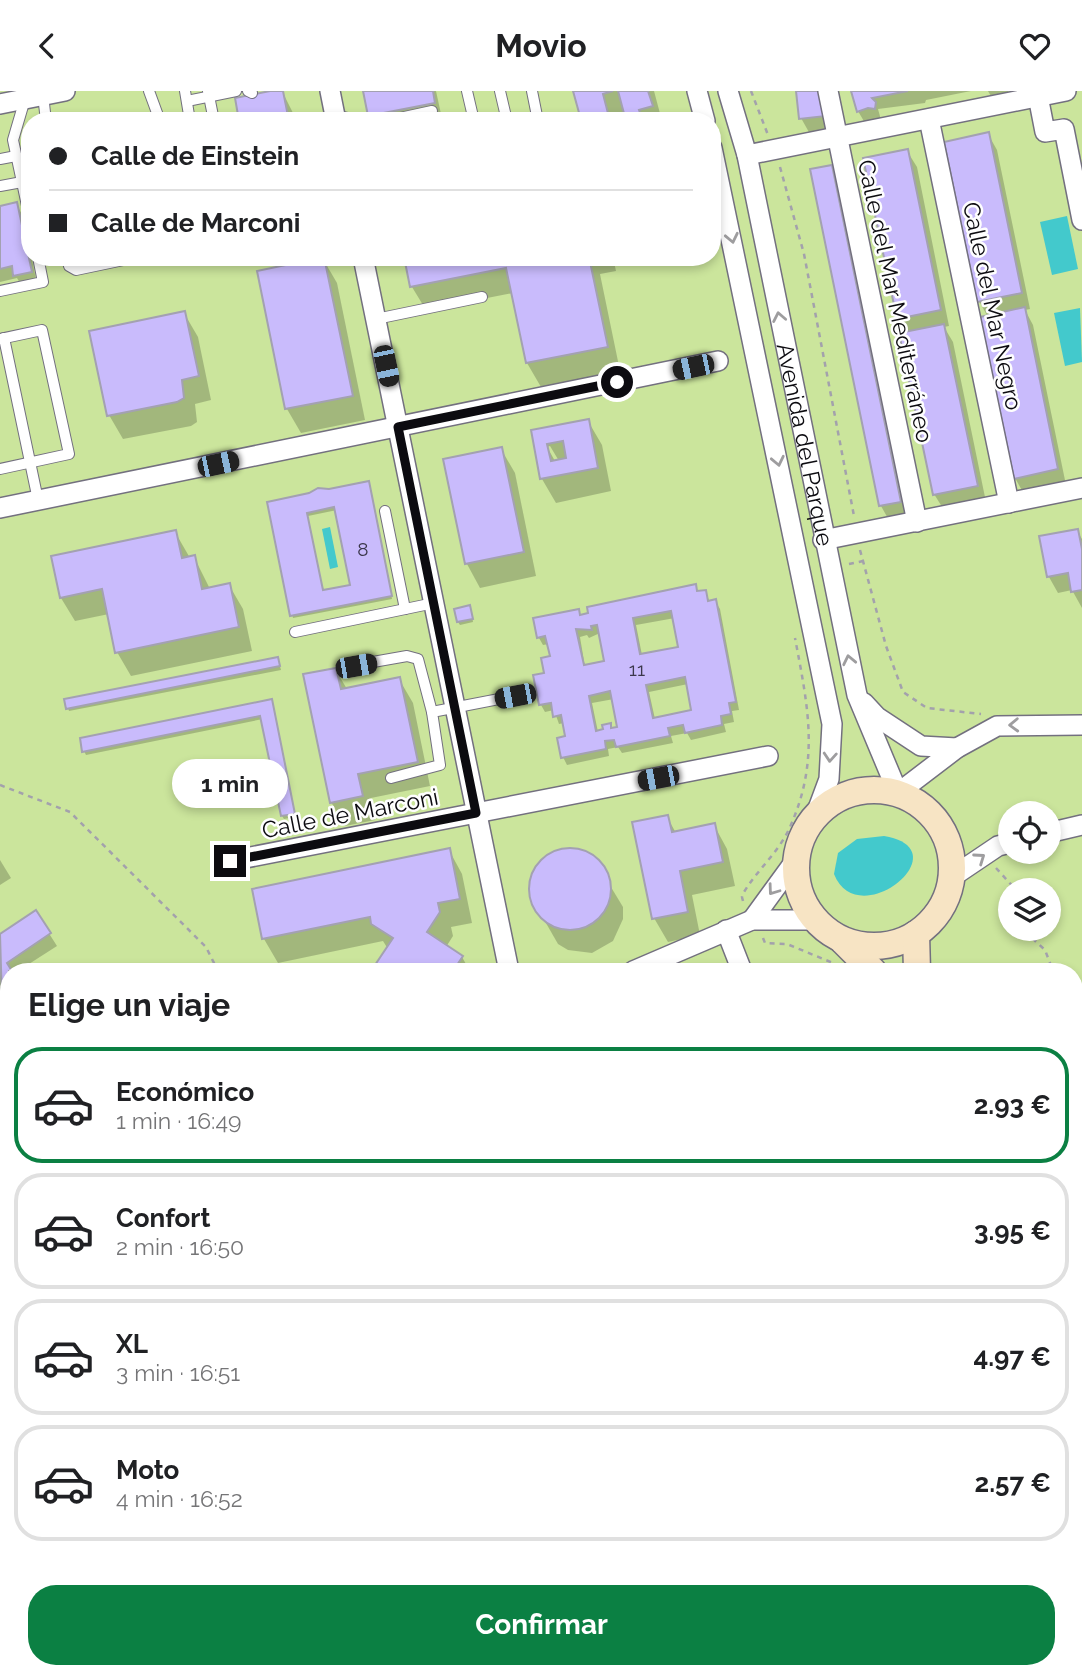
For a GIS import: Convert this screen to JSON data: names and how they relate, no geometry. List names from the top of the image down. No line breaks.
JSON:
{"streets":{"street":["Calle del Mar Mediterráneo","Calle del Mar Negro","Avenida del Parque","Calle de Marconi"]},"house_numbers":["8","11"],"page":{"header":"Movio","banner":["Calle de Einstein","Calle de Marconi"],"bubble":"1 min","heading":"Elige un viaje","list":[{"name":"Económico","note":"1 min · 16:49","value":"2.93 €"},{"name":"Confort","note":"2 min · 16:50","value":"3.95 €"},{"name":"XL","note":"3 min · 16:51","value":"4.97 €"},{"name":"Moto","note":"4 min · 16:52","value":"2.57 €"}],"buttons":"Confirmar"}}
